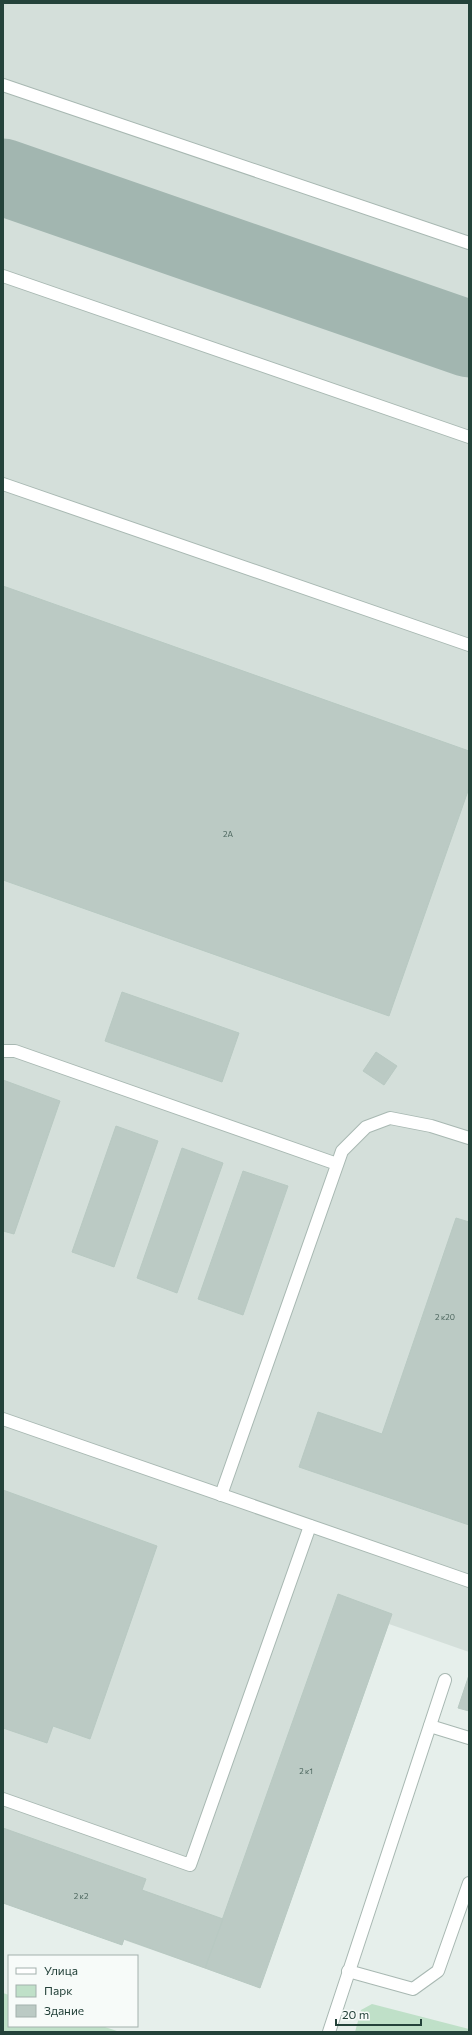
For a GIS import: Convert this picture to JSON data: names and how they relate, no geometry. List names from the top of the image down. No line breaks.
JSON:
{"house_numbers":["2А","2 к20","2 к1","2 к2"],"legend":["Улица","Парк","Здание"],"scale_bar":"20 m"}
